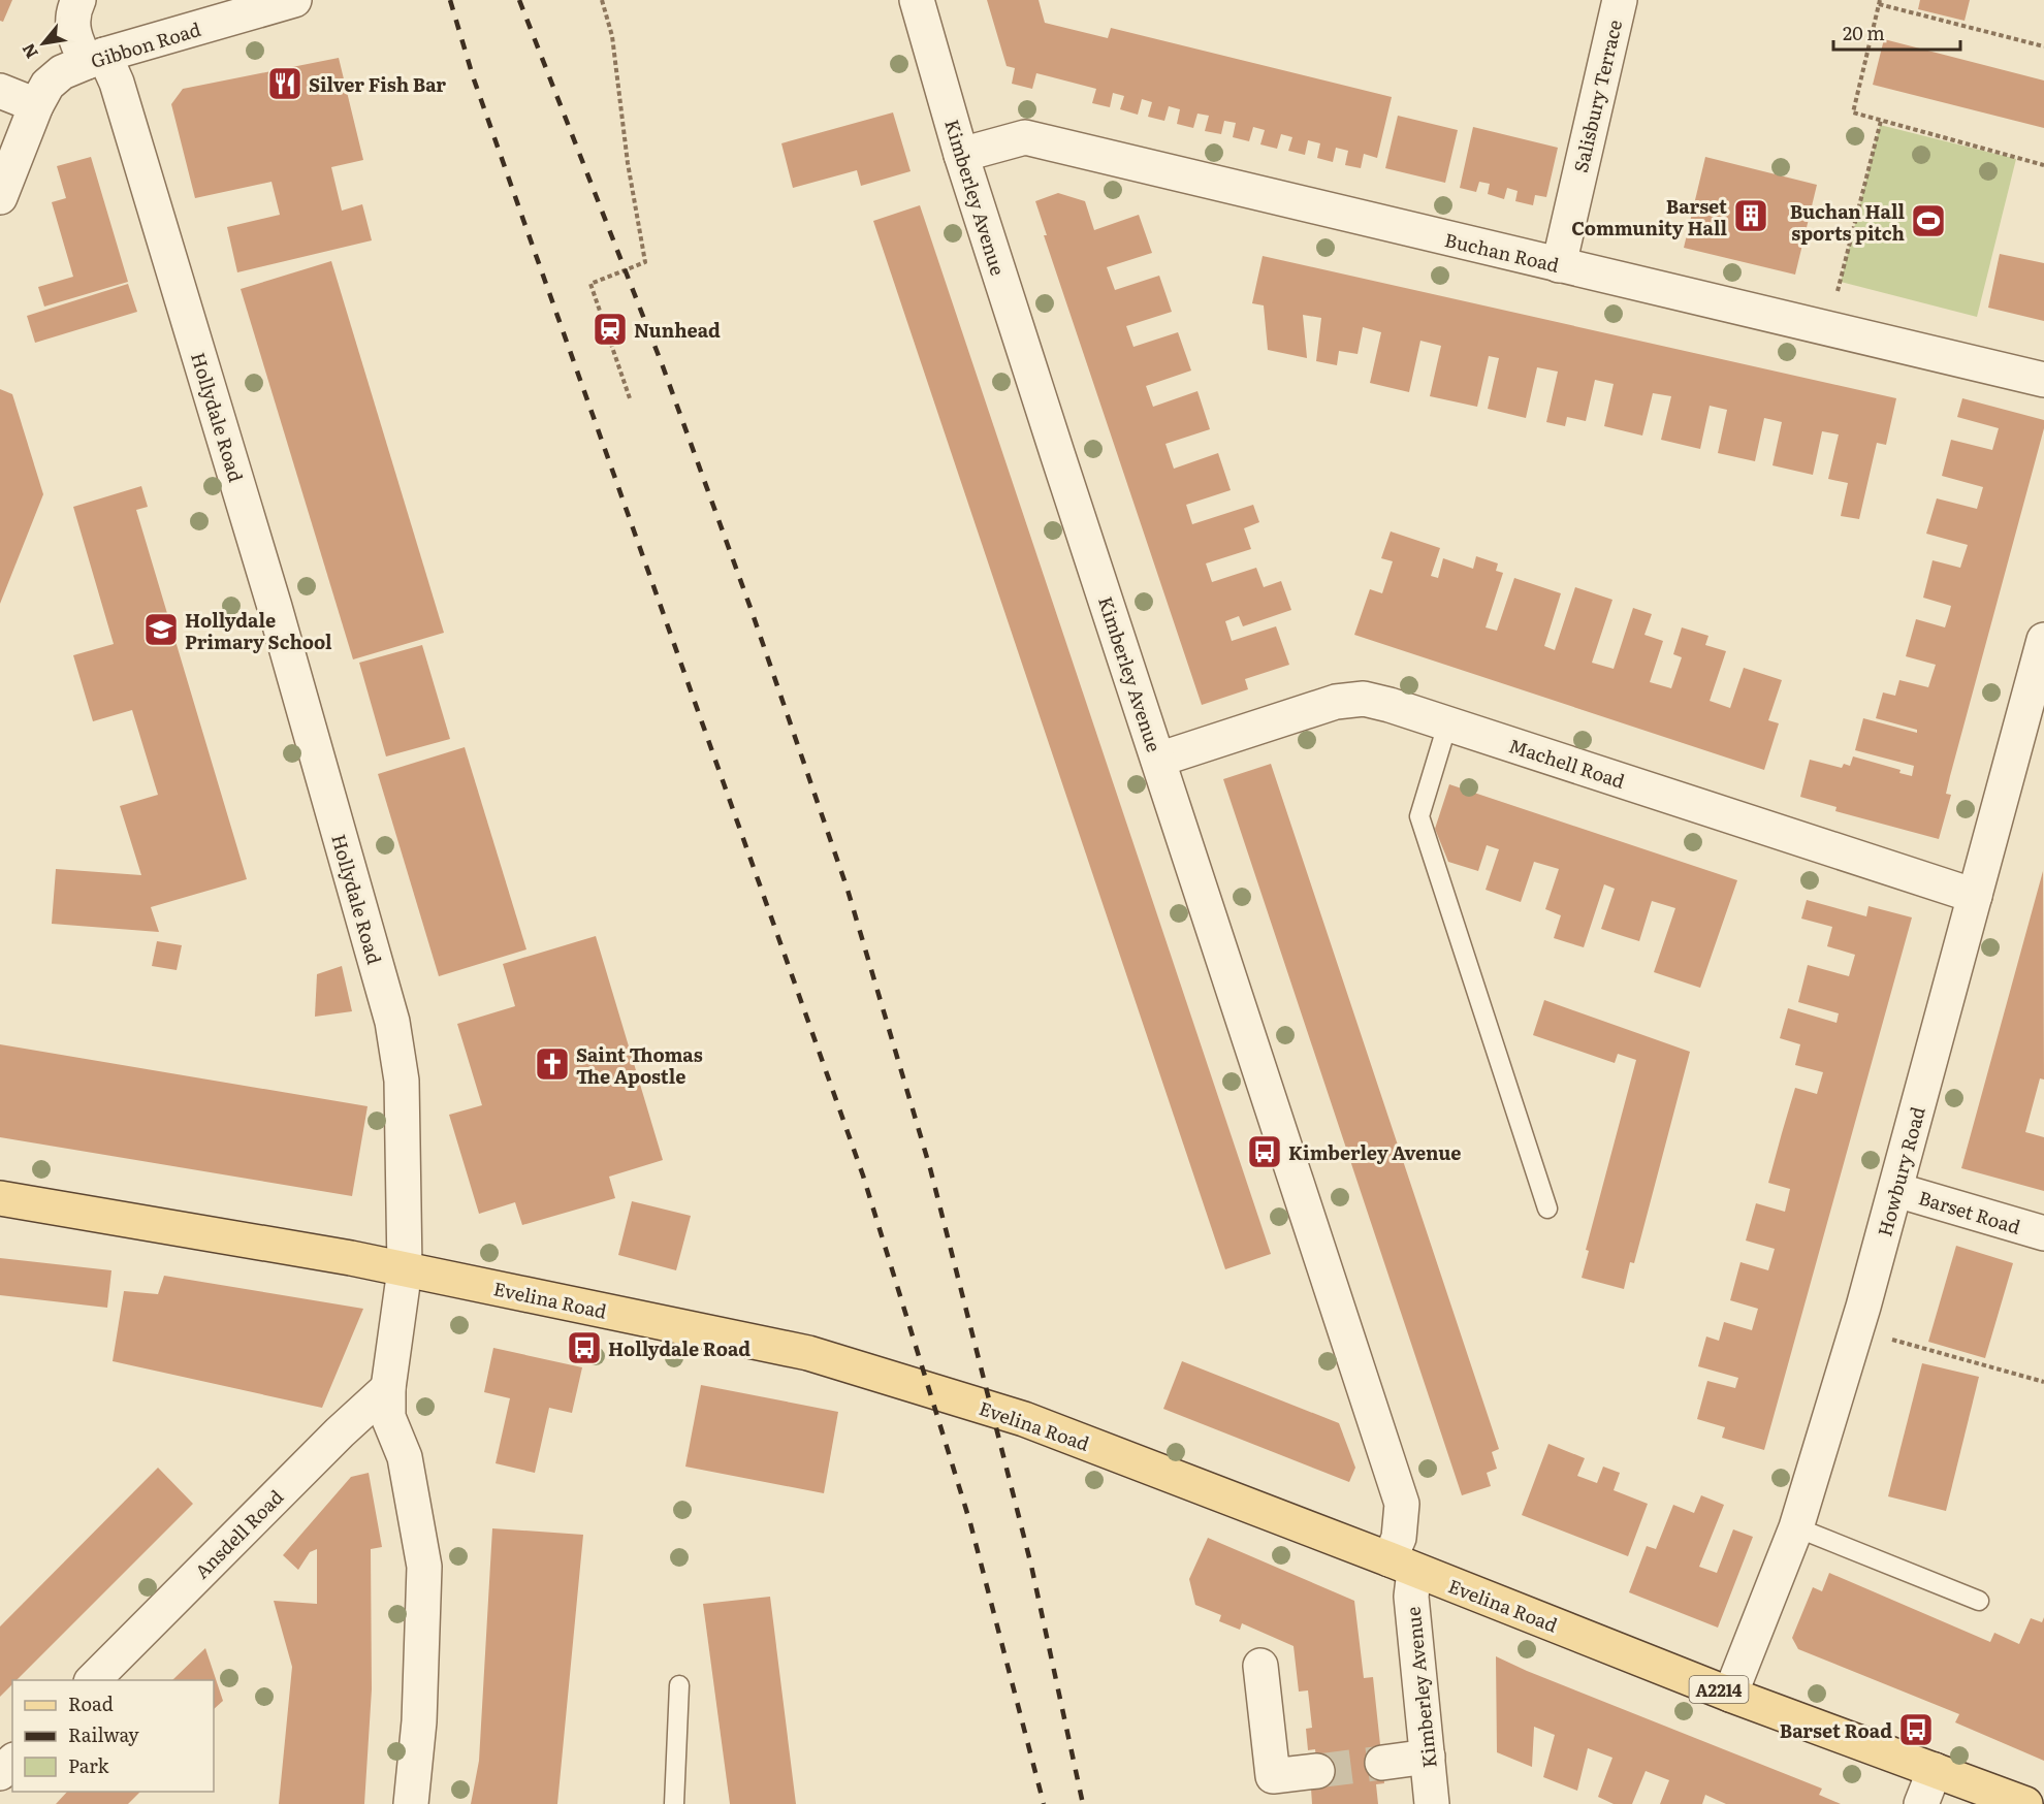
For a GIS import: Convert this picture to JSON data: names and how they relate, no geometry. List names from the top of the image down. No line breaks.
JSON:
{"streets":{"main road":["Evelina Road","A2214"],"street":["Gibbon Road","Salisbury Terrace","Kimberley Avenue","Buchan Road","Hollydale Road","Machell Road","Howbury Road","Barset Road","Ansdell Road"]},"crossings":[["Gibbon Road","Hollydale Road"],["Salisbury Terrace","Buchan Road"],["Kimberley Avenue","Buchan Road"],["Kimberley Avenue","Machell Road"],["Kimberley Avenue","Evelina Road"],["Hollydale Road","Evelina Road"],["Hollydale Road","Ansdell Road"],["Machell Road","Howbury Road"],["Howbury Road","Barset Road"],["Howbury Road","Evelina Road"]],"places":{"restaurant":["Silver Fish Bar"],"building":["Barset Community Hall"],"sports":["Buchan Hall sports pitch"],"station":["Nunhead"],"school or university":["Hollydale Primary School"],"church":["Saint Thomas The Apostle"],"bus stop":["Kimberley Avenue","Hollydale Road","Barset Road"]},"legend":["Road","Railway","Park"],"scale_bar":"20 m","north":"bottom left"}
